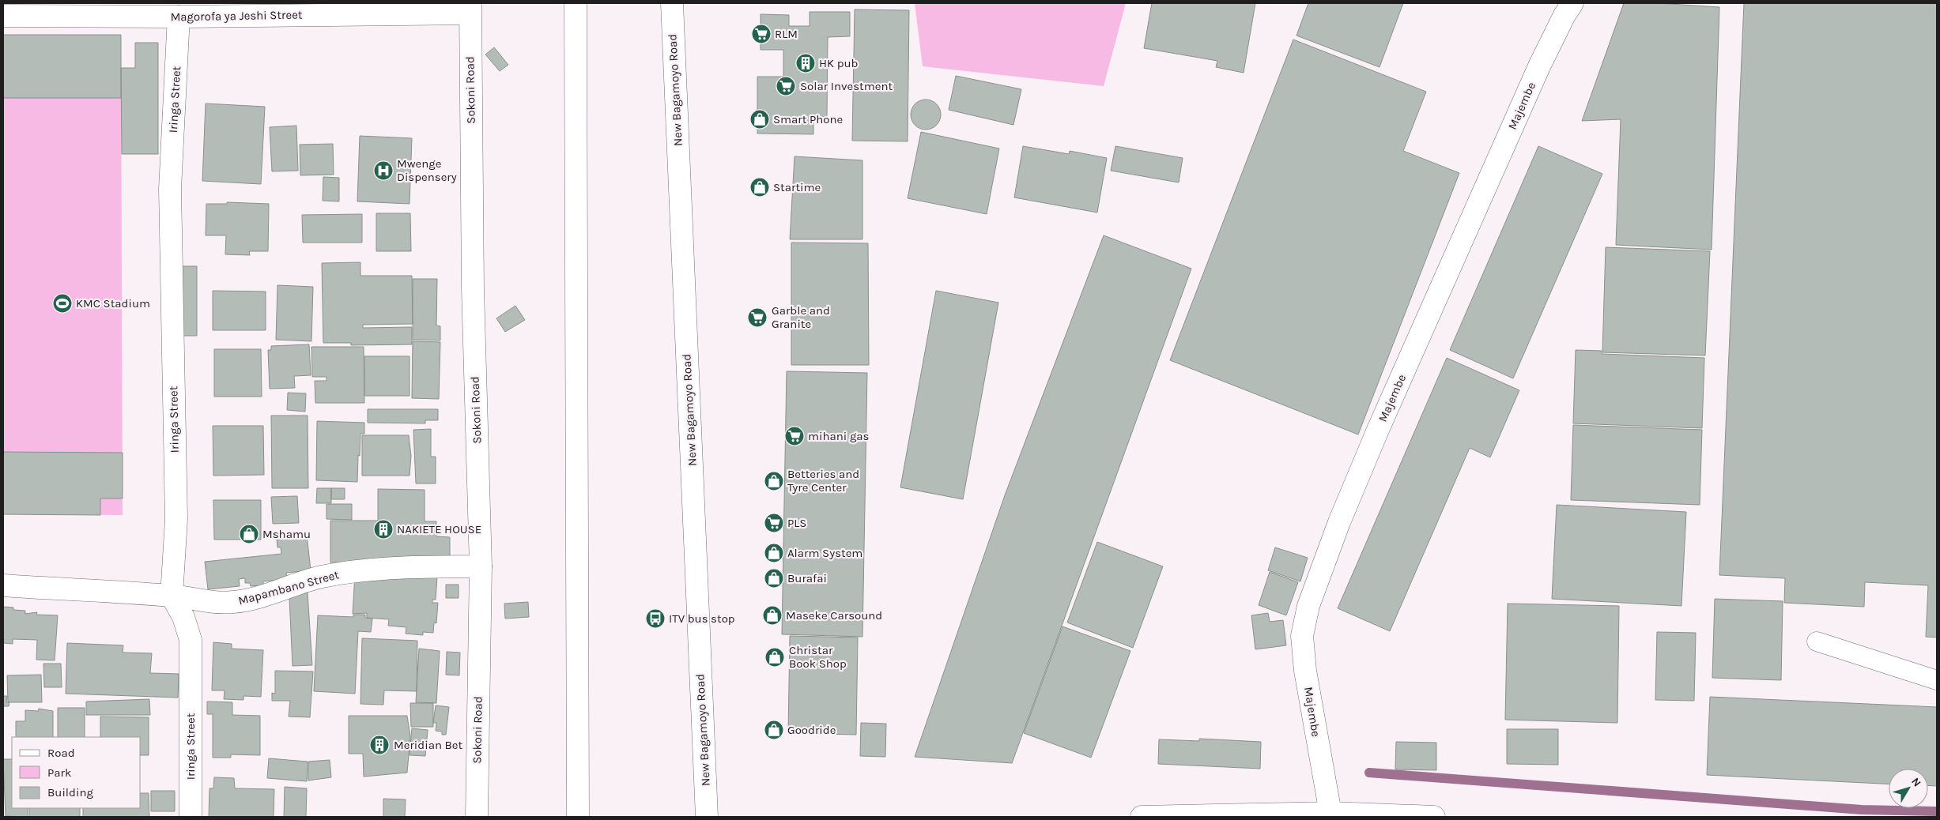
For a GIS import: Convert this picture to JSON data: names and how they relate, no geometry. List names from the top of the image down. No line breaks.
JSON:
{"streets":{"main road":["Magorofa ya Jeshi Street","Sokoni Road","New Bagamoyo Road","Iringa Street","Majembe","Mapambano Street"]},"crossings":[["Magorofa ya Jeshi Street","Sokoni Road"],["Magorofa ya Jeshi Street","Iringa Street"],["Sokoni Road","Mapambano Street"],["Iringa Street","Mapambano Street"]],"places":{"supermarket":["RLM","Solar Investment","Garble and Granite","mihani gas","PLS"],"building":["HK pub","NAKIETE HOUSE","Meridian Bet"],"shop":["Smart Phone","Startime","Betteries and Tyre Center","Mshamu","Alarm System","Burafai","Maseke Carsound","Christar Book Shop","Goodride"],"hospital":["Mwenge Dispensery"],"sports":["KMC Stadium"],"bus stop":["ITV bus stop"]},"legend":["Road","Park","Building"],"north":"top right"}
